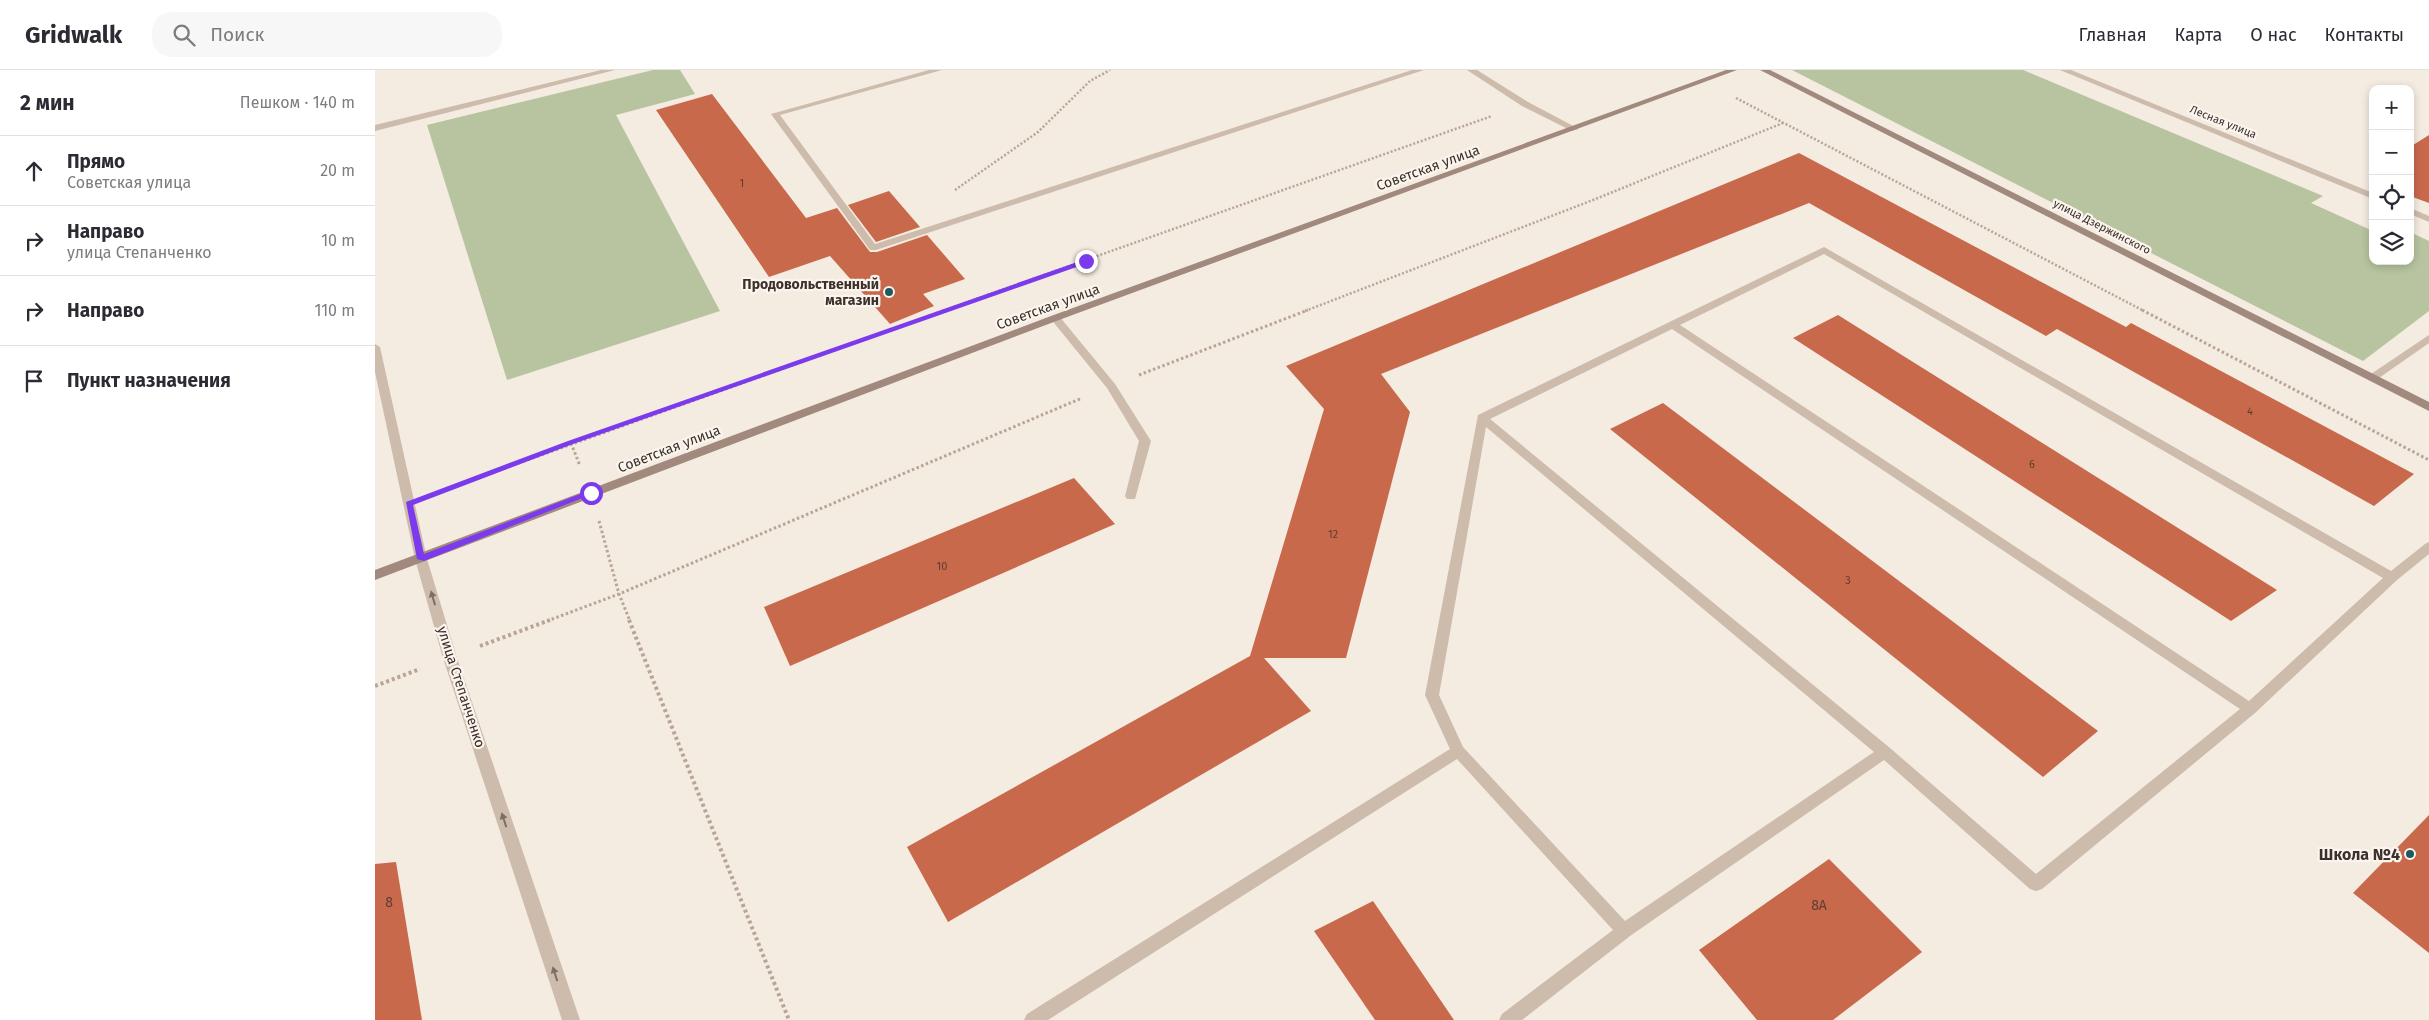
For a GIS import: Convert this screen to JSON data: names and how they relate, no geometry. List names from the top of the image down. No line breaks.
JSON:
{"streets":{"street":["Лесная улица","Советская улица","улица Дзержинского","улица Степанченко"]},"crossings":[["Советская улица","улица Степанченко"]],"one_way":["улица Степанченко"],"places":["Продовольственный магазин","Школа №4"],"house_numbers":["1","4","6","12","10","3","8","8А"],"page":{"header":"Gridwalk","search":"Поиск","nav":["Главная","Карта","О нас","Контакты"],"heading":["2 мин","Пешком · 140 m"],"map_buttons":["+","−"],"list":[["Прямо","Советская улица","20 m"],["Направо","улица Степанченко","10 m"],["Направо","110 m"],"Пункт назначения"]}}
